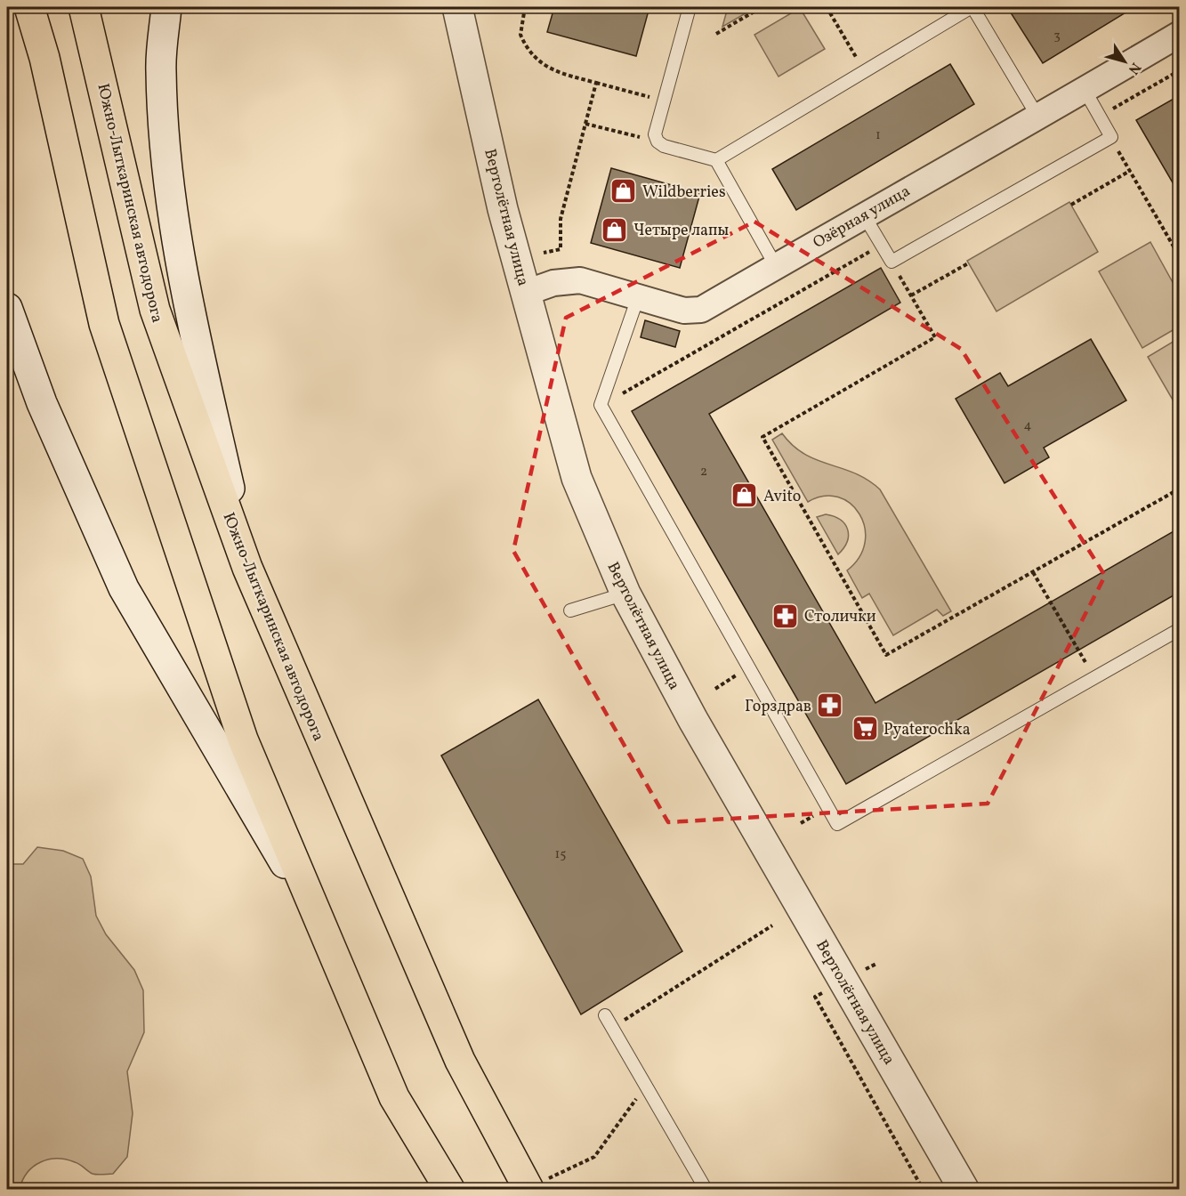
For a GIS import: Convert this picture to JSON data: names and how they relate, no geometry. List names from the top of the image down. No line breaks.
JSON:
{"streets":{"main road":["Южно-Лыткаринская автодорога"],"street":["Озёрная улица","Вертолётная улица"]},"crossings":[["Озёрная улица","Вертолётная улица"]],"places":{"shop":["Wildberries","Четыре лапы","Avito"],"pharmacy":["Столички","Горздрав"],"supermarket":["Pyaterochka"]},"house_numbers":["3","1","4","2","15"],"north":"bottom right"}
